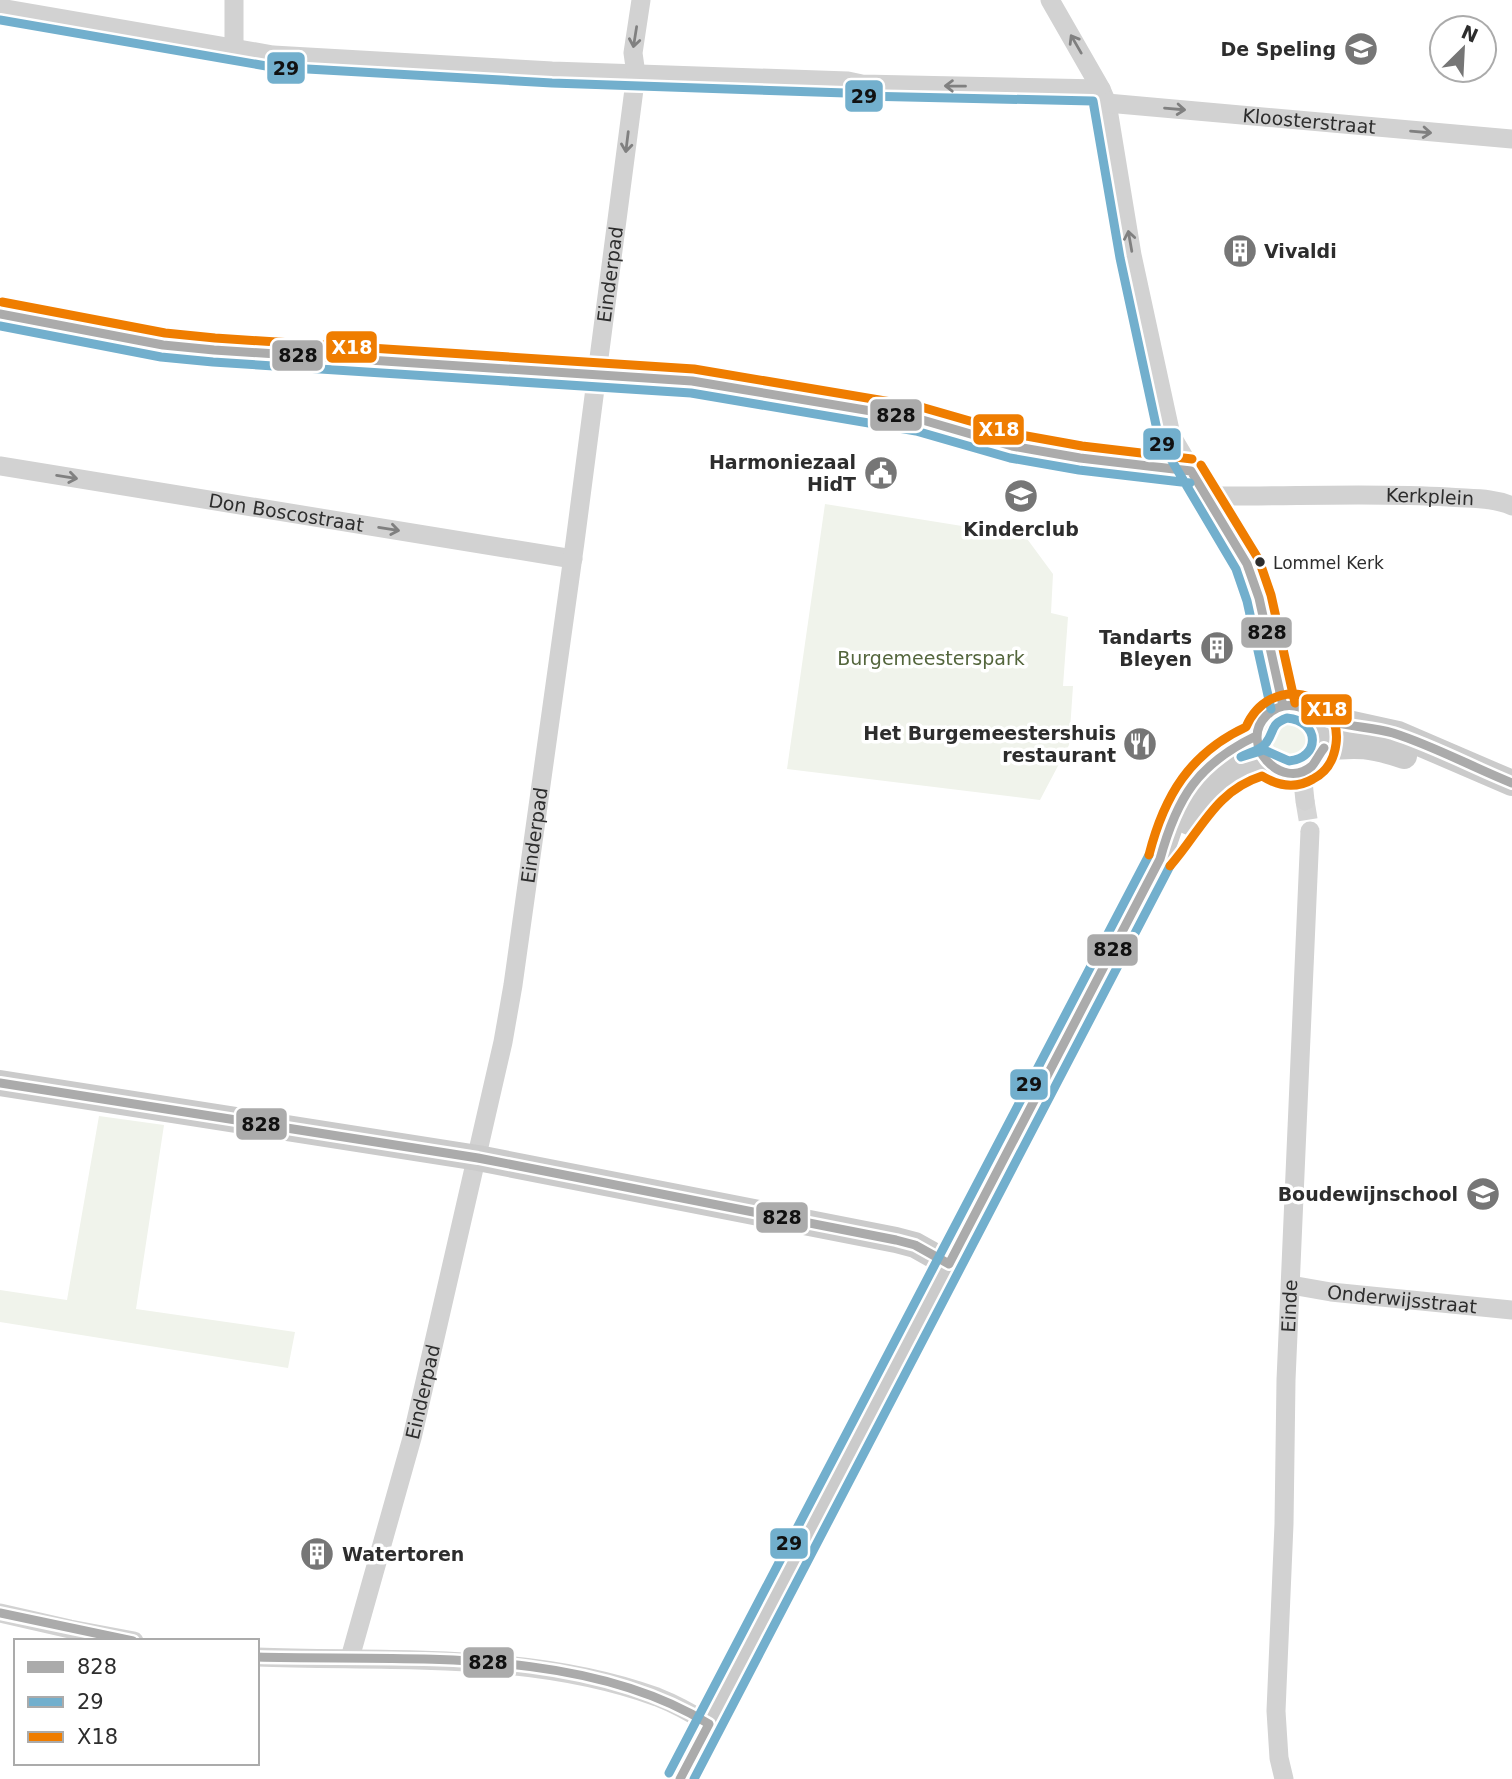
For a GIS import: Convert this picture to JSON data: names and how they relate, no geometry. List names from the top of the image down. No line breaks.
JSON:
{"streets":{"street":["Kloosterstraat","Einderpad","Kerkplein","Don Boscostraat","Onderwijsstraat","Einde"]},"crossings":[["Kloosterstraat","Einderpad"],["Einderpad","Don Boscostraat"],["Onderwijsstraat","Einde"]],"parks":["Burgemeesterspark"],"places":{"school or university":["De Speling","Kinderclub","Boudewijnschool"],"building":["Vivaldi","Tandarts Bleyen","Watertoren"],"public building":["Harmoniezaal HidT"],"other":["Lommel Kerk"],"restaurant":["Het Burgemeestershuis restaurant"]},"lines":["transit line 29","transit line X18","transit line 828"],"legend":["828","29","X18"],"north":"top right"}
